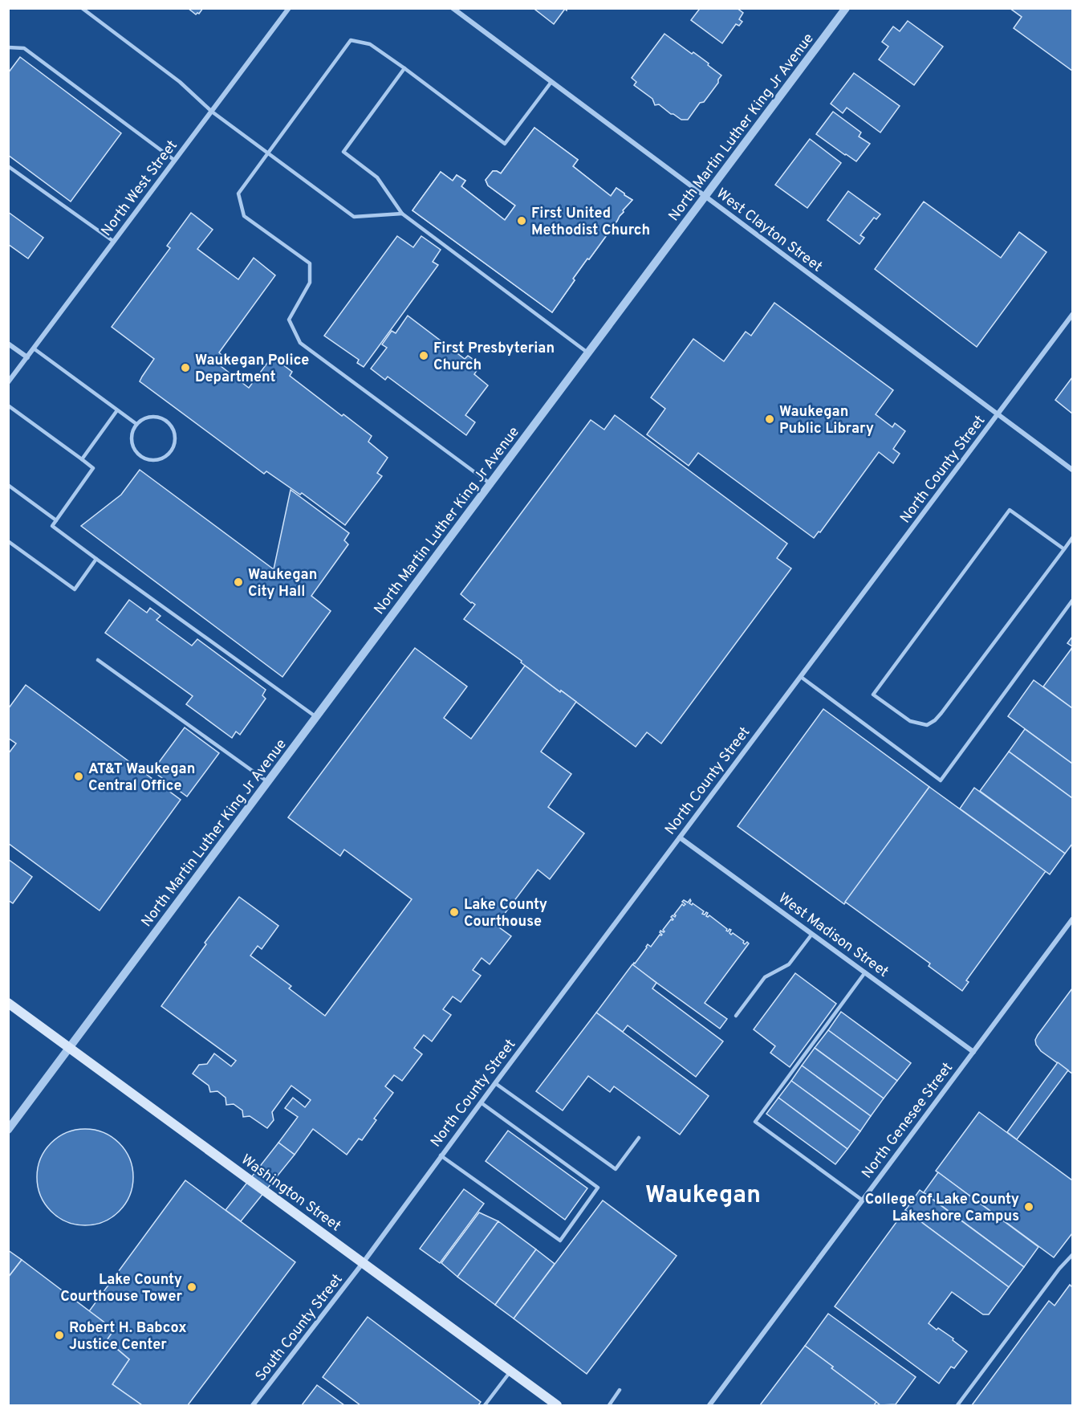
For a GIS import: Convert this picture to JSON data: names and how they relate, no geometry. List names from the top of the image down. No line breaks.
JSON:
{"streets":{"main road":["Washington Street"],"street":["North Martin Luther King Jr Avenue","North West Street","West Clayton Street","North County Street","West Madison Street","North Genesee Street","South County Street"]},"crossings":[["North Martin Luther King Jr Avenue","West Clayton Street"],["North Martin Luther King Jr Avenue","Washington Street"],["West Clayton Street","North County Street"],["North County Street","West Madison Street"],["North County Street","Washington Street"],["North County Street","South County Street"],["West Madison Street","North Genesee Street"],["Washington Street","South County Street"]],"districts":["Waukegan"],"places":["First United Methodist Church","First Presbyterian Church","Waukegan Police Department","Waukegan Public Library","Waukegan City Hall","AT&T Waukegan Central Office","Lake County Courthouse","College of Lake County Lakeshore Campus","Lake County Courthouse Tower","Robert H. Babcox Justice Center"]}
